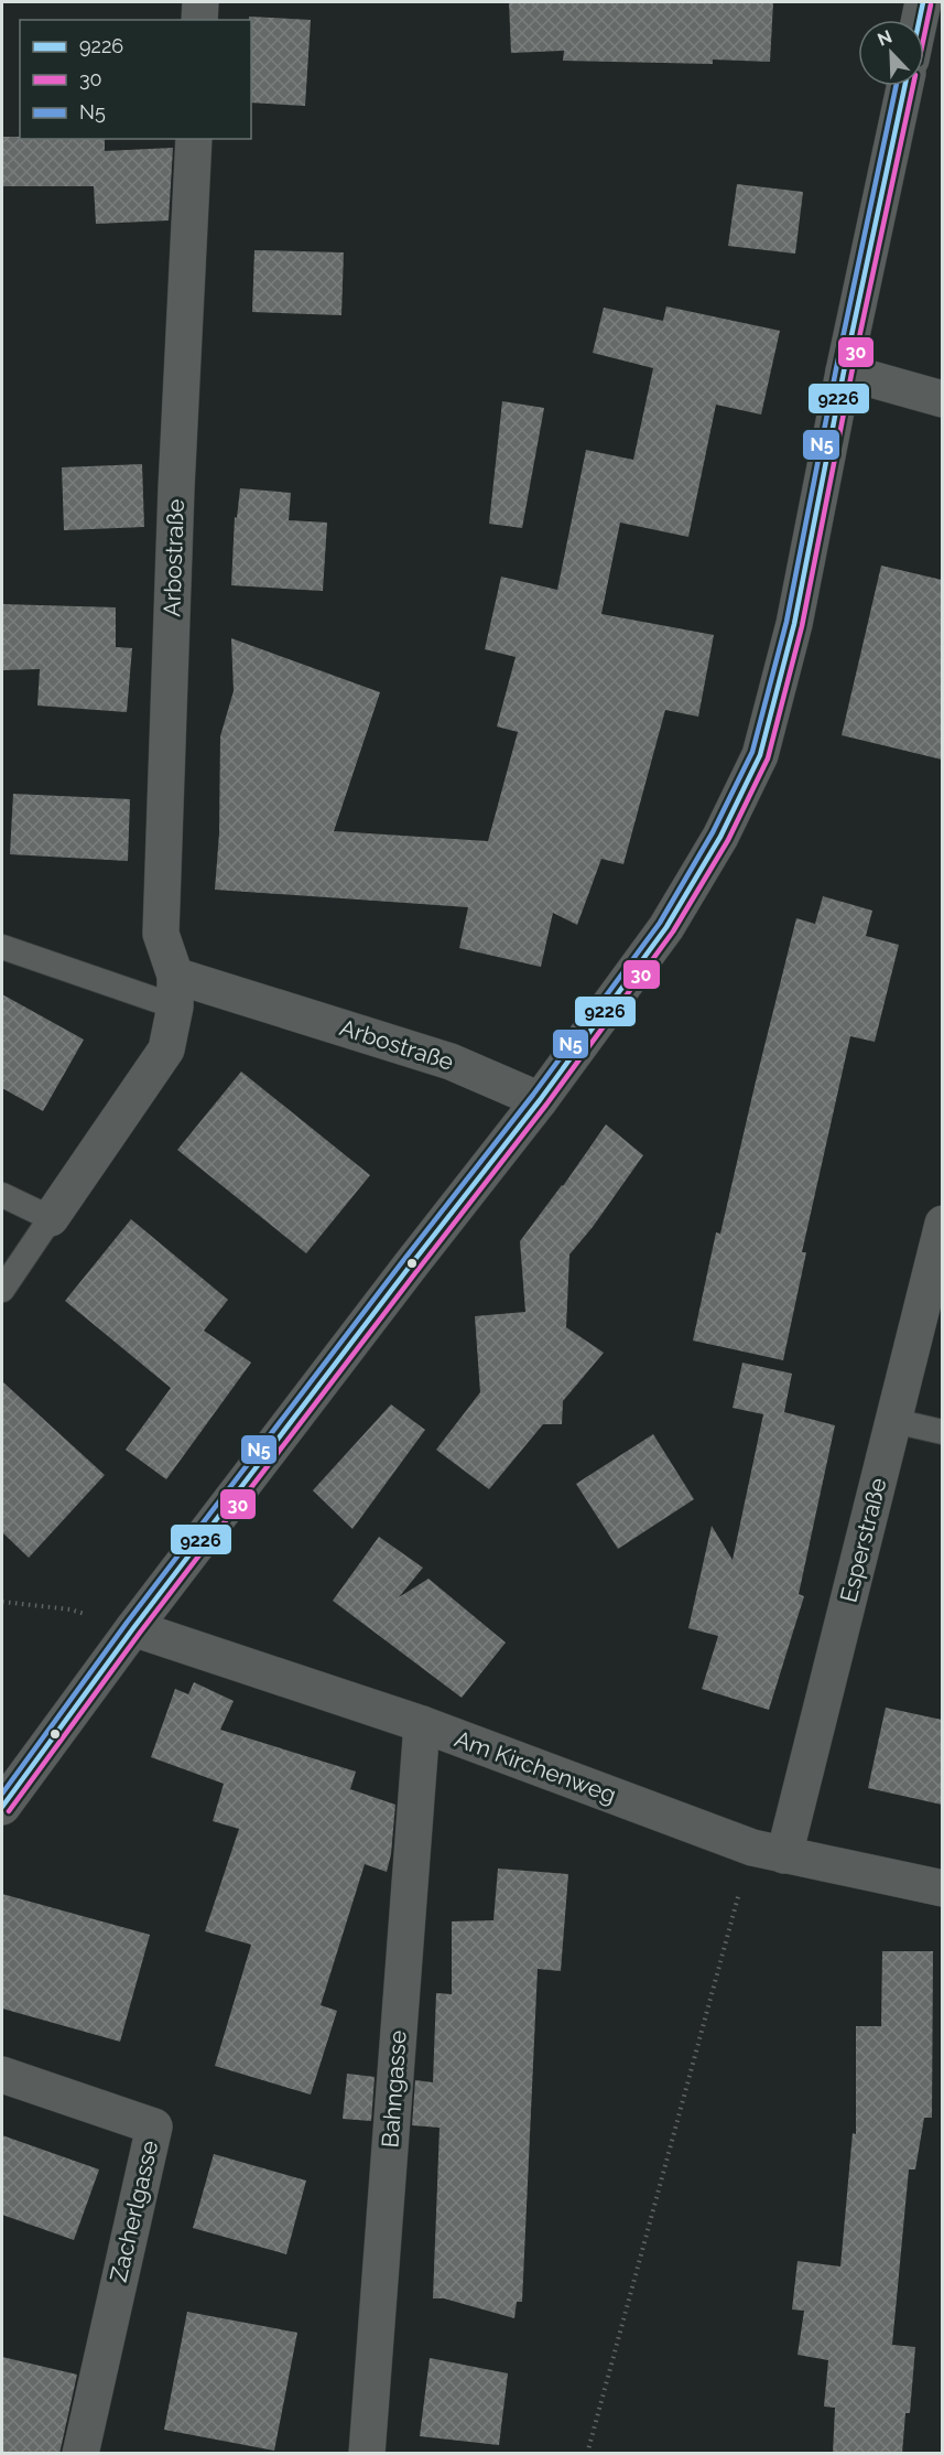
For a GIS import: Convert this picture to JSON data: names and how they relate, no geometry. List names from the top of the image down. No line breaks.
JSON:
{"streets":{"street":["Arbostraße","Esperstraße","Am Kirchenweg","Bahngasse","Zacherlgasse"]},"crossings":[["Esperstraße","Am Kirchenweg"],["Am Kirchenweg","Bahngasse"]],"lines":["transit line 9226","transit line 30","transit line N5"],"legend":["9226","30","N5"],"north":"top left"}
